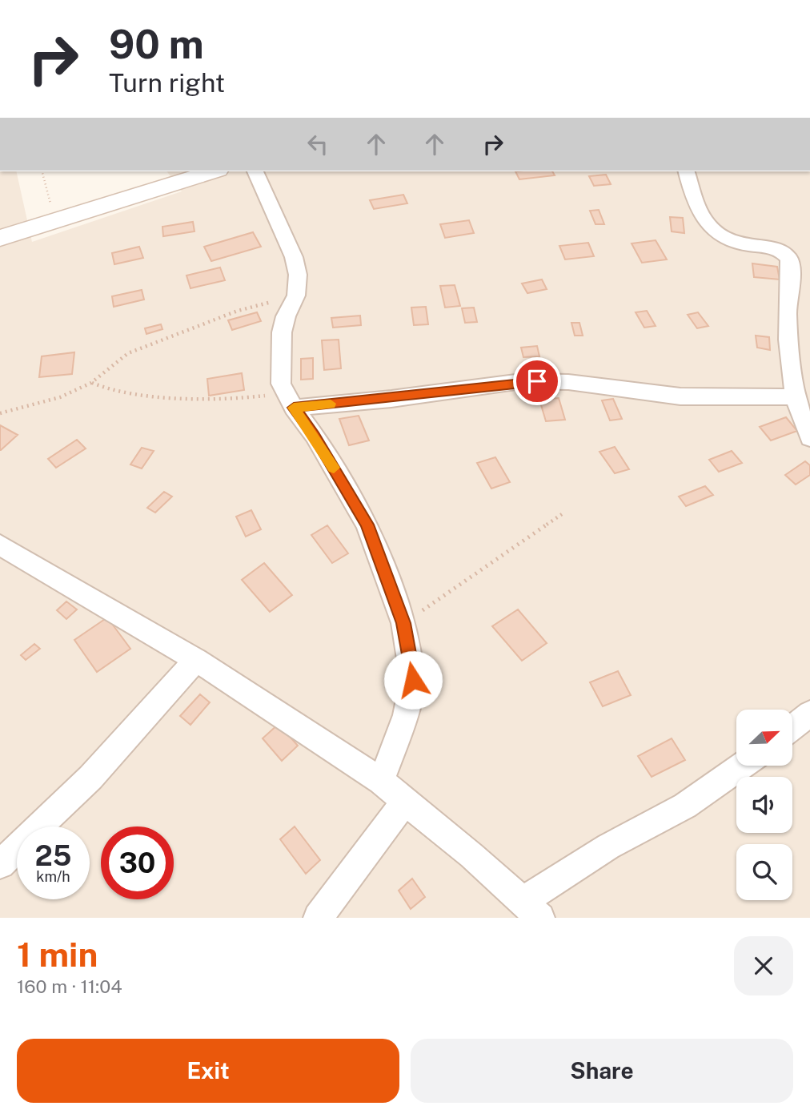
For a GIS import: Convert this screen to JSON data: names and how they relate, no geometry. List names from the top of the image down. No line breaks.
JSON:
{"north":"top right","page":{"turn":["90 m","Turn right"],"speed":"25 km/h","limit":"30","heading":["1 min","160 m · 11:04"],"buttons":["Exit","Share"]}}
